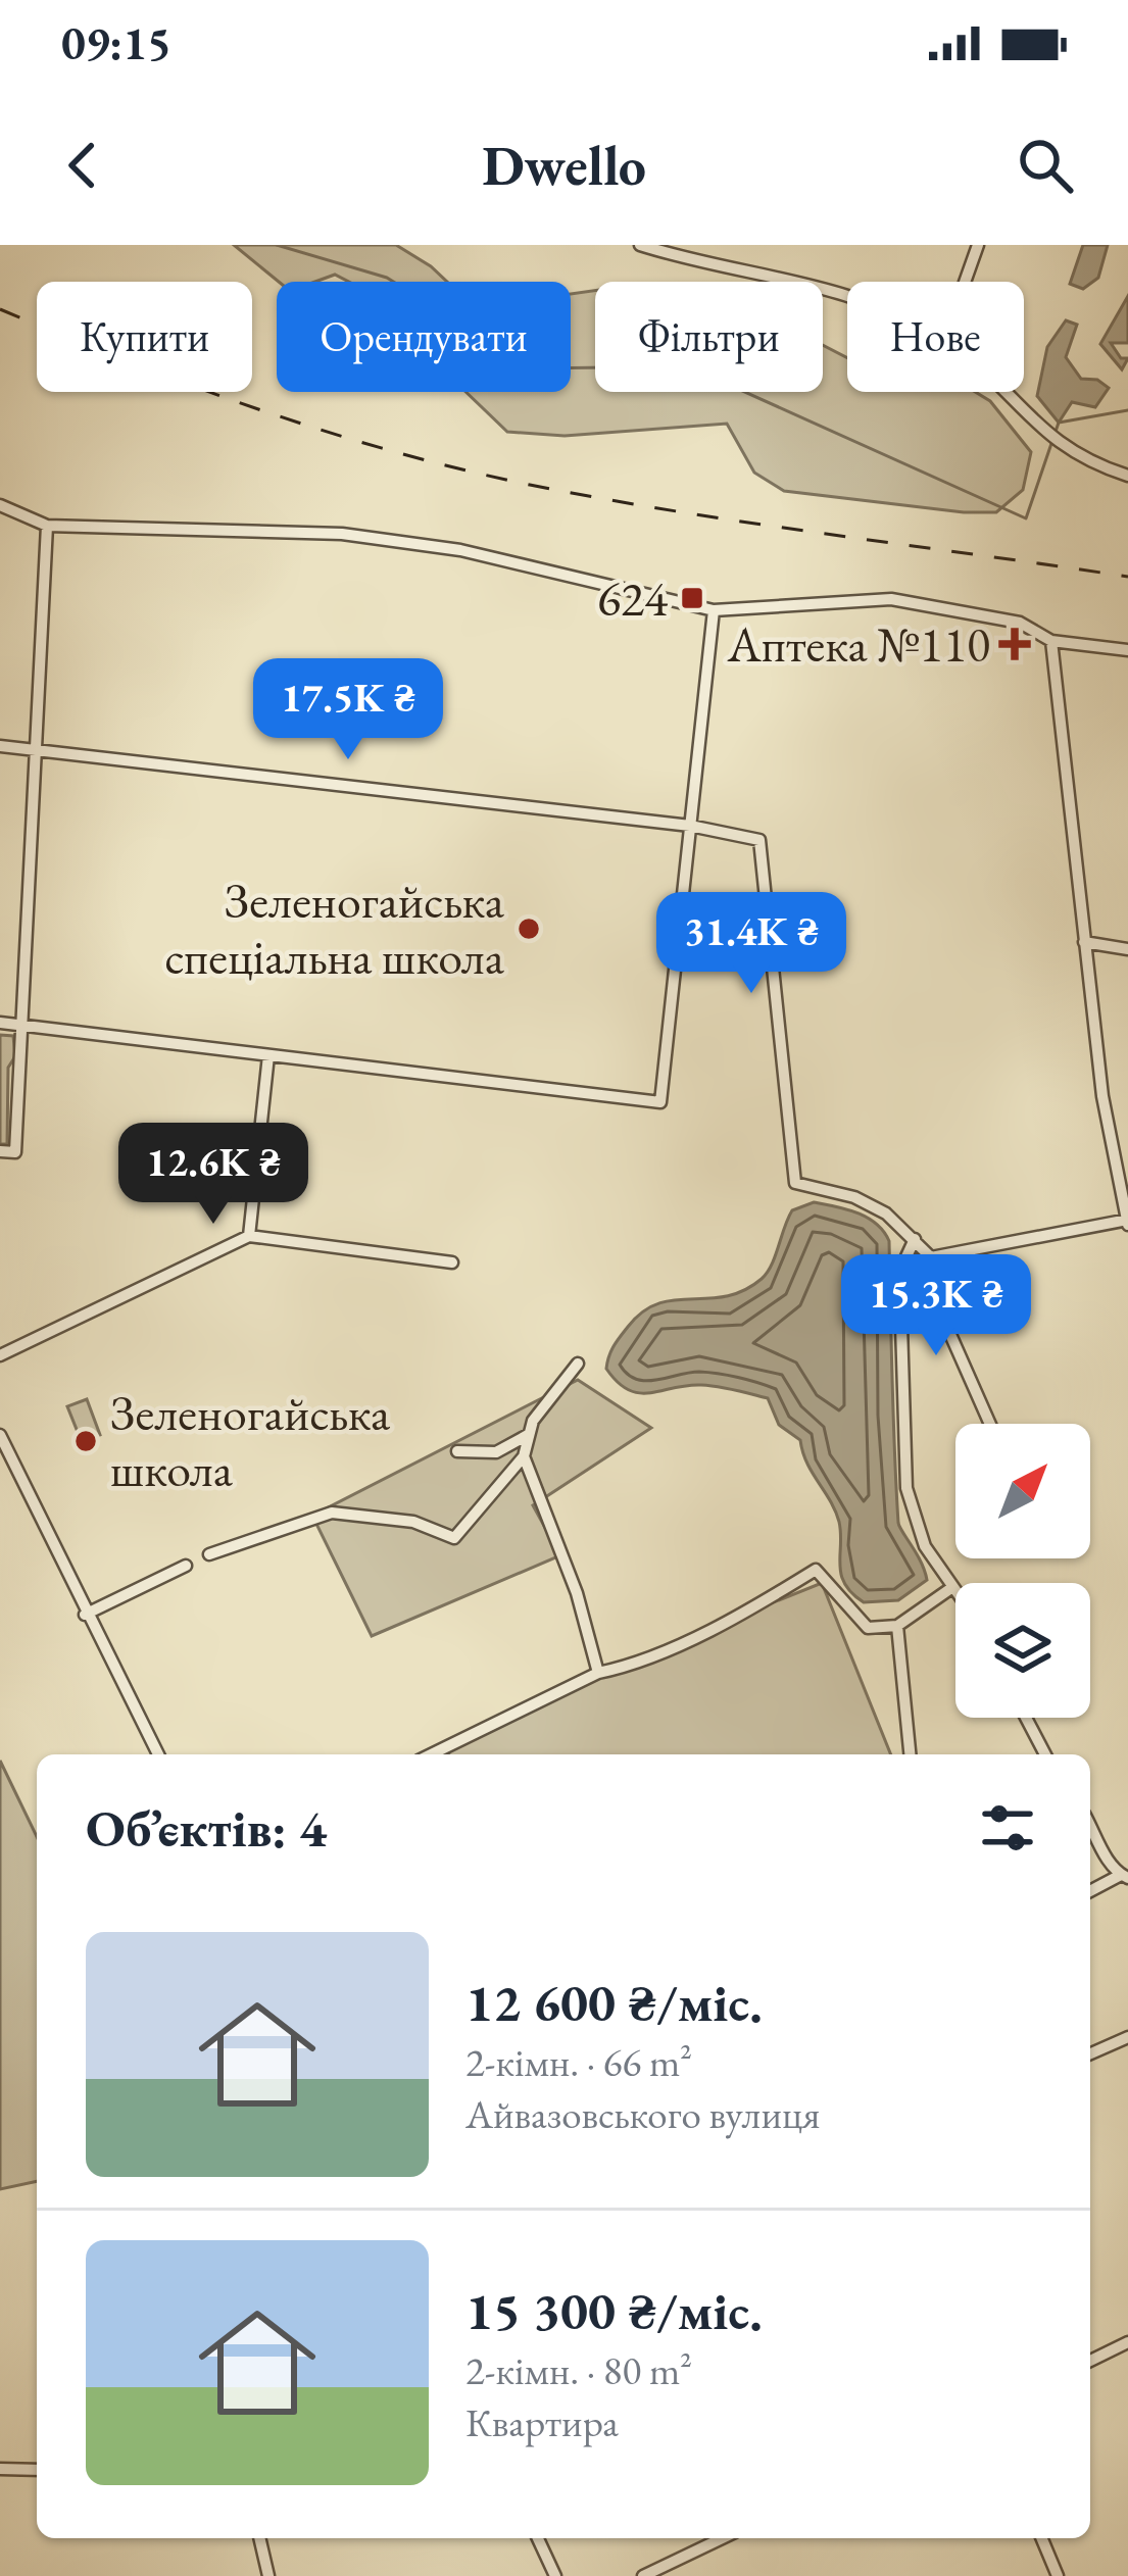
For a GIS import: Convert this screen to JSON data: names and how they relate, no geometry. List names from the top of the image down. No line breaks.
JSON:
{"places":{"transit":["624"],"health":["Аптека №110"],"other":["Зеленогайська спеціальна школа","Зеленогайська школа"]},"north":"top right","page":{"status":"09:15","header":"Dwello","chip":["Купити","Орендувати","Фільтри","Нове"],"price":["17.5K ₴","31.4K ₴","12.6K ₴","15.3K ₴"],"heading":"Об’єктів: 4","list":[{"name":"12 600 ₴/міс.","note":"2-кімн. · 66 m² · Айвазовського вулиця"},{"name":"15 300 ₴/міс.","note":"2-кімн. · 80 m² · Квартира"}]}}
